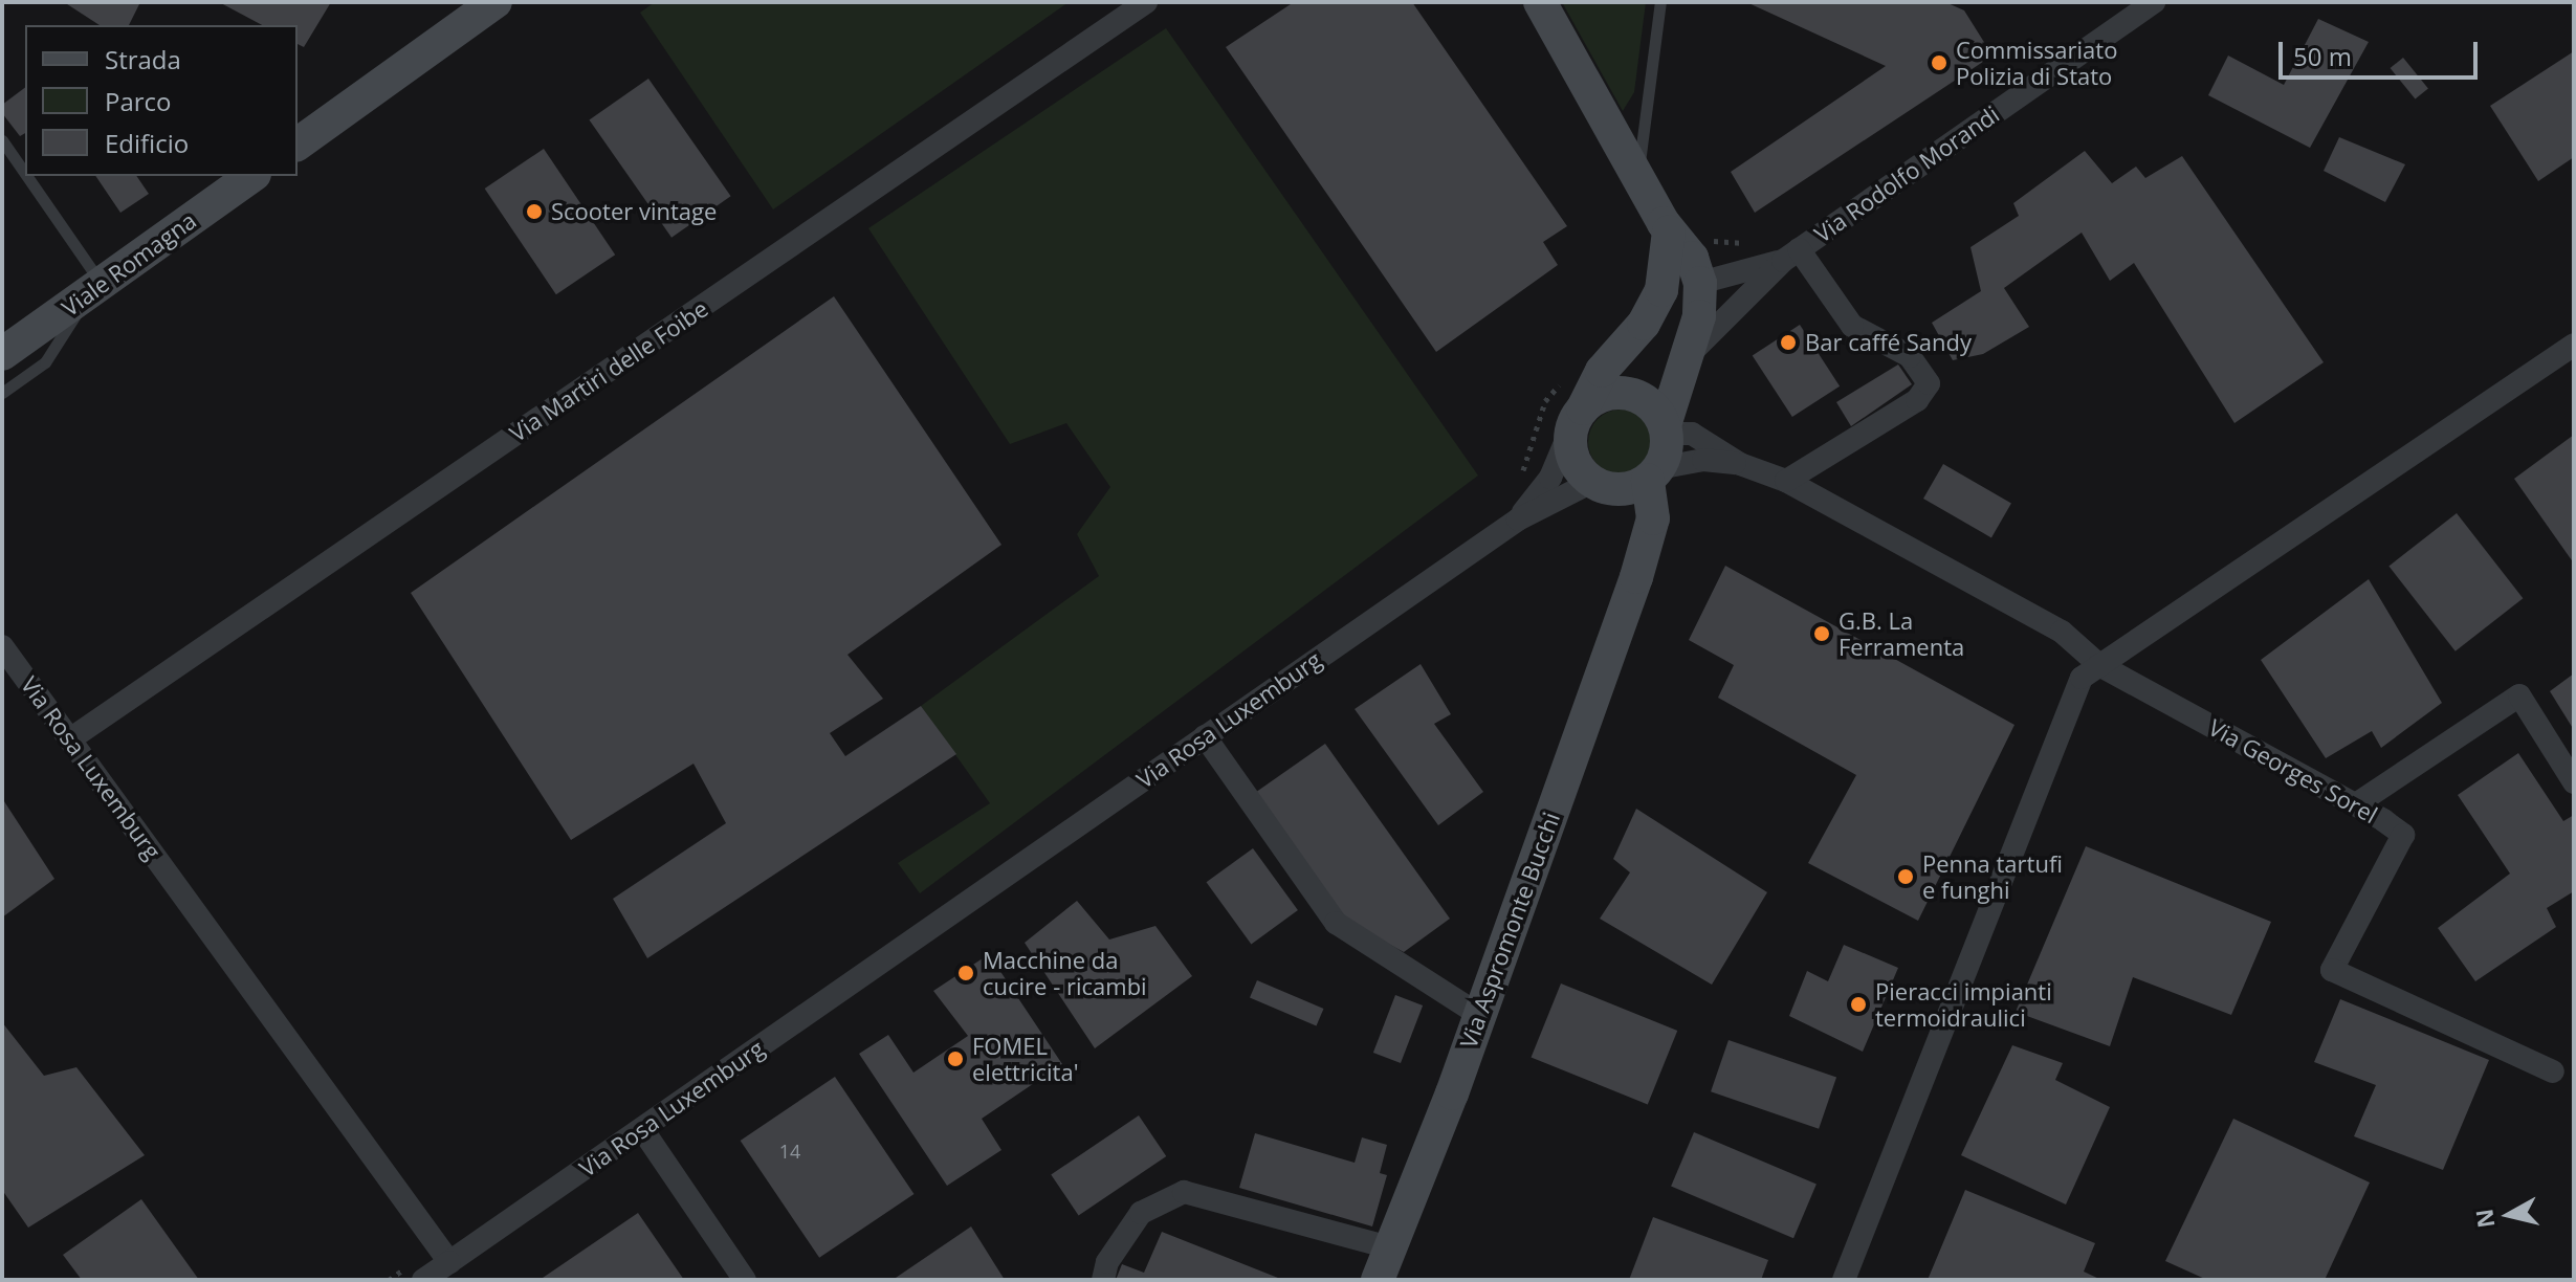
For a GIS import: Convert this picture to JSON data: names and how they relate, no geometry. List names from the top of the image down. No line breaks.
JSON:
{"streets":{"street":["Via Rodolfo Morandi","Viale Romagna","Via Martiri delle Foibe","Via Rosa Luxemburg","Via Georges Sorel","Via Aspromonte Bucchi"]},"crossings":[["Via Rodolfo Morandi","Via Aspromonte Bucchi"],["Via Martiri delle Foibe","Via Rosa Luxemburg"],["Via Rosa Luxemburg","Via Georges Sorel"],["Via Rosa Luxemburg","Via Aspromonte Bucchi"],["Via Georges Sorel","Via Aspromonte Bucchi"]],"places":["Commissariato Polizia di Stato","Scooter vintage","Bar caffé Sandy","G.B. La Ferramenta","Penna tartufi e funghi","Macchine da cucire - ricambi","Pieracci impianti termoidraulici","FOMEL elettricita'"],"house_numbers":["14"],"legend":["Strada","Parco","Edificio"],"scale_bar":"50 m","north":"left"}
